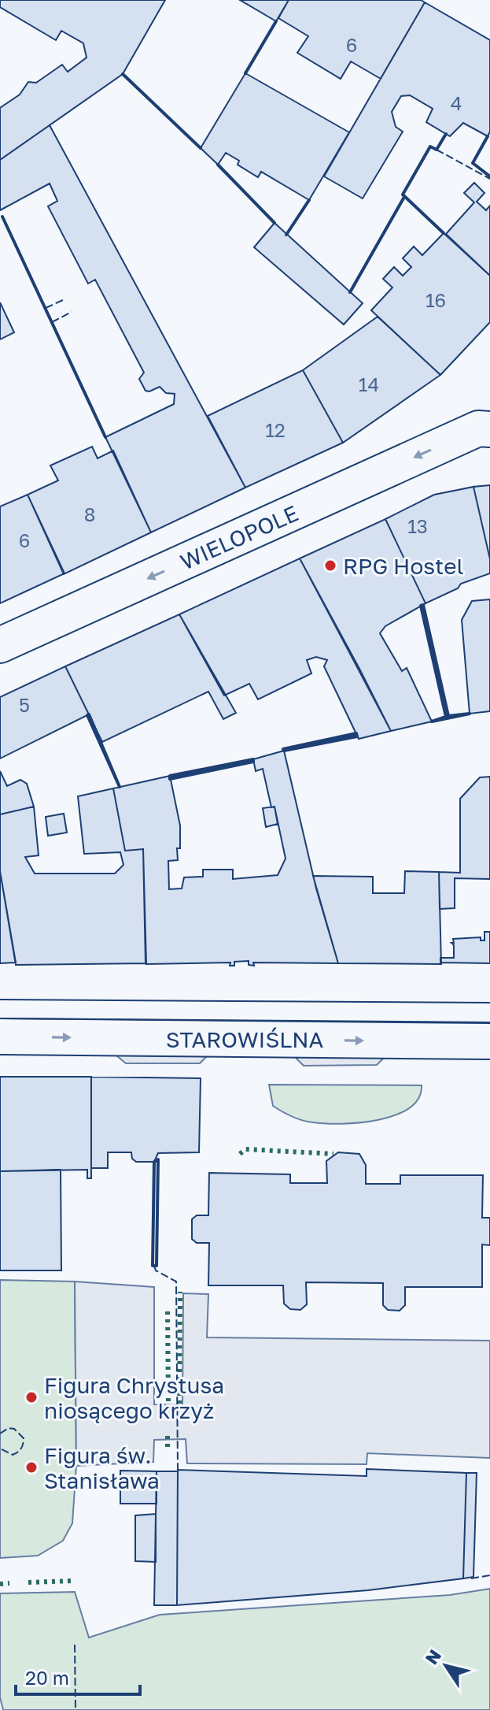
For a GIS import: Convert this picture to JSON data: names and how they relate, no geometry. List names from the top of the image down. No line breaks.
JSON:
{"streets":{"street":["WIELOPOLE","STAROWIŚLNA"]},"one_way":["WIELOPOLE","STAROWIŚLNA"],"places":["RPG Hostel","Figura Chrystusa niosącego krzyż","Figura św. Stanisława"],"house_numbers":["6","4","16","14","12","8","13","6","5"],"scale_bar":"20 m","north":"top left"}
